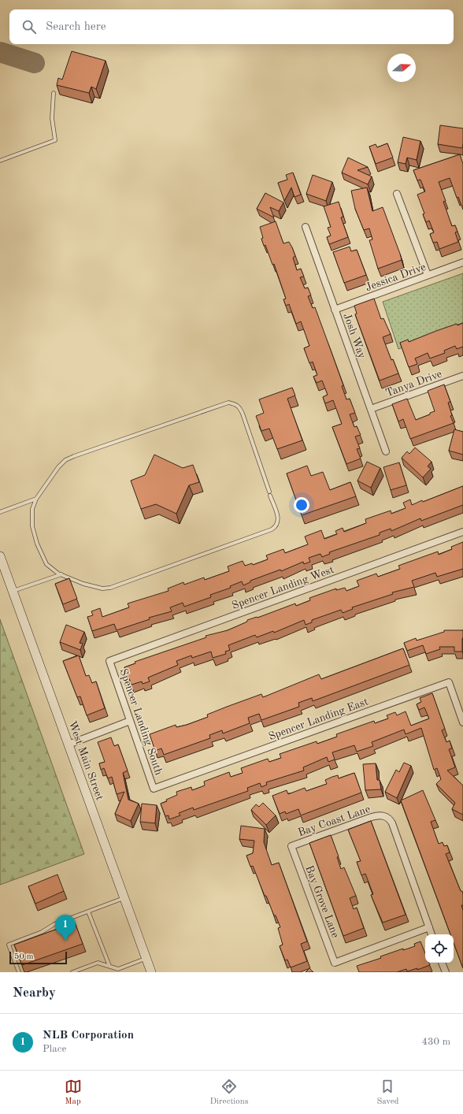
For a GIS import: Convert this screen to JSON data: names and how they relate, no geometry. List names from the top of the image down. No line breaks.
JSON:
{"streets":{"main road":["West Main Street"],"street":["Jessica Drive","Josh Way","Tanya Drive","Spencer Landing West","Spencer Landing East","Spencer Landing South","Bay Coast Lane","Bay Grove Lane"]},"crossings":[["Jessica Drive","Josh Way"],["Josh Way","Tanya Drive"],["Spencer Landing West","Spencer Landing South"],["Spencer Landing East","Spencer Landing South"],["Bay Coast Lane","Bay Grove Lane"]],"scale_bar":"50 m","north":"right","page":{"search":"Search here","pins":"1","scale":"50 m","heading":"Nearby","list":[{"mark":"1","name":"NLB Corporation","note":"Place","value":"430 m"}],"nav":["Map","Directions","Saved"]}}
